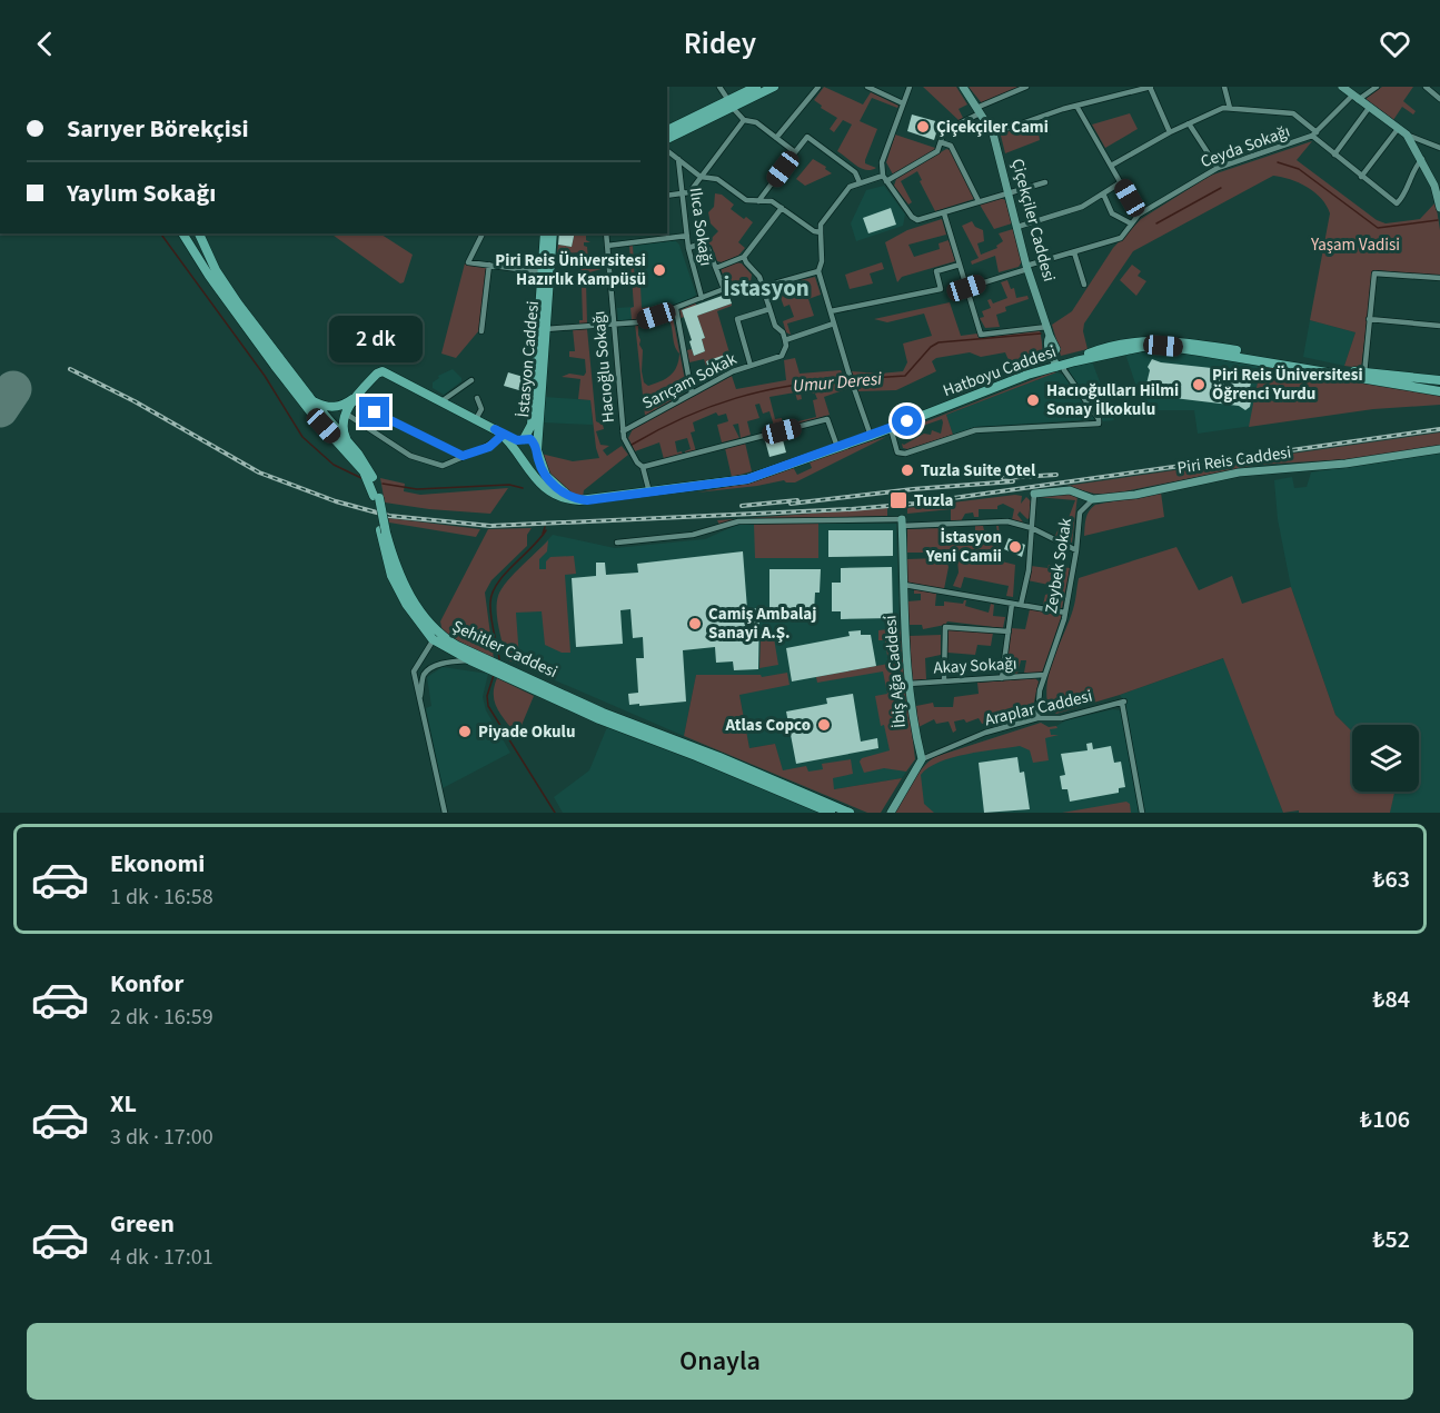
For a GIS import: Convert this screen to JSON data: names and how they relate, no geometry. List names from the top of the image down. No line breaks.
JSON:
{"streets":{"main road":["İstasyon Caddesi","Hatboyu Caddesi","Şehitler Caddesi"],"street":["Ceyda Sokağı","Çiçekçiler Caddesi","Ilıca Sokağı","Hacıoğlu Sokağı","Sarıçam Sokak","Piri Reis Caddesi","Zeybek Sokak","Akay Sokağı","İbiş Ağa Caddesi","Araplar Caddesi"]},"crossings":[["Ceyda Sokağı","Çiçekçiler Caddesi"],["Çiçekçiler Caddesi","Hatboyu Caddesi"],["İstasyon Caddesi","Hatboyu Caddesi"],["Hacıoğlu Sokağı","Hatboyu Caddesi"],["Hacıoğlu Sokağı","Sarıçam Sokak"],["Hatboyu Caddesi","Şehitler Caddesi"],["Piri Reis Caddesi","Zeybek Sokak"],["Zeybek Sokak","Akay Sokağı"],["Zeybek Sokak","Araplar Caddesi"],["Akay Sokağı","İbiş Ağa Caddesi"],["İbiş Ağa Caddesi","Araplar Caddesi"]],"districts":["İstasyon"],"water":["Umur Deresi"],"parks":["Yaşam Vadisi"],"places":{"other":["Çiçekçiler Cami","Piri Reis Üniversitesi Hazırlık Kampüsü","Piri Reis Üniversitesi Öğrenci Yurdu","Hacıoğulları Hilmi Sonay İlkokulu","Tuzla Suite Otel","İstasyon Yeni Camii","Camiş Ambalaj Sanayi A.Ş.","Atlas Copco","Piyade Okulu"],"transit":["Tuzla"]},"page":{"header":"Ridey","banner":["Sarıyer Börekçisi","Yaylım Sokağı"],"bubble":"2 dk","list":[{"name":"Ekonomi","note":"1 dk · 16:58","value":"₺63"},{"name":"Konfor","note":"2 dk · 16:59","value":"₺84"},{"name":"XL","note":"3 dk · 17:00","value":"₺106"},{"name":"Green","note":"4 dk · 17:01","value":"₺52"}],"buttons":"Onayla"}}
